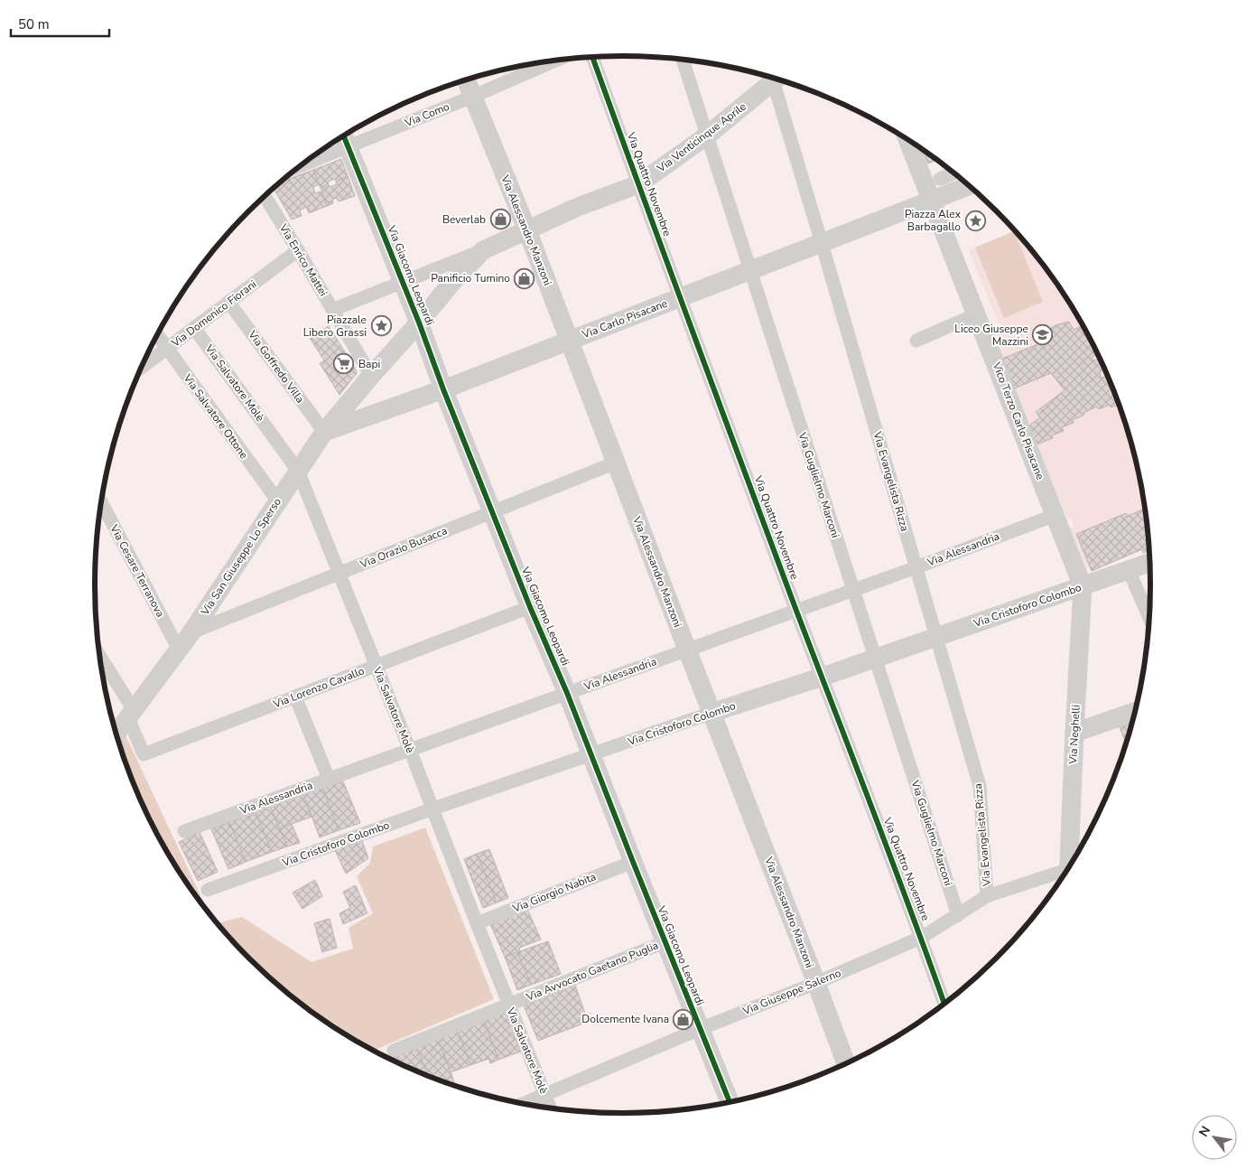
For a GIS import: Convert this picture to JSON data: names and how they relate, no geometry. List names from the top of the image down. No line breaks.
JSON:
{"streets":{"street":["Via Como","Via Venticinque Aprile","Via Quattro Novembre","Via Alessandro Manzoni","Via Enrico Mattei","Via Giacomo Leopardi","Via Domenico Fiorani","Via Carlo Pisacane","Via Goffredo Villa","Via Salvatore Molè","Via Salvatore Ottone","Vico Terzo Carlo Pisacane","Via Evangelista Rizza","Via Guglielmo Marconi","Via Orazio Busacca","Via Alessandria","Via San Giuseppe Lo Sperso","Via Cesare Terranova","Via Cristoforo Colombo","Via Lorenzo Cavallo","Via Neghelli","Via Giorgio Nabita","Via Avvocato Gaetano Puglia","Via Giuseppe Salerno"]},"crossings":[["Via Como","Via Alessandro Manzoni"],["Via Como","Via Giacomo Leopardi"],["Via Venticinque Aprile","Via Quattro Novembre"],["Via Venticinque Aprile","Via Alessandro Manzoni"],["Via Venticinque Aprile","Via Enrico Mattei"],["Via Venticinque Aprile","Via Giacomo Leopardi"],["Via Venticinque Aprile","Via Guglielmo Marconi"],["Via Venticinque Aprile","Via San Giuseppe Lo Sperso"],["Via Quattro Novembre","Via Carlo Pisacane"],["Via Quattro Novembre","Via Alessandria"],["Via Quattro Novembre","Via Cristoforo Colombo"],["Via Quattro Novembre","Via Giuseppe Salerno"],["Via Alessandro Manzoni","Via Carlo Pisacane"],["Via Alessandro Manzoni","Via Orazio Busacca"],["Via Alessandro Manzoni","Via Alessandria"],["Via Alessandro Manzoni","Via Cristoforo Colombo"],["Via Alessandro Manzoni","Via Giuseppe Salerno"],["Via Enrico Mattei","Via Domenico Fiorani"],["Via Enrico Mattei","Via San Giuseppe Lo Sperso"],["Via Giacomo Leopardi","Via Carlo Pisacane"],["Via Giacomo Leopardi","Via Orazio Busacca"],["Via Giacomo Leopardi","Via Alessandria"],["Via Giacomo Leopardi","Via Cristoforo Colombo"],["Via Giacomo Leopardi","Via Lorenzo Cavallo"],["Via Giacomo Leopardi","Via Giorgio Nabita"],["Via Giacomo Leopardi","Via Avvocato Gaetano Puglia"],["Via Giacomo Leopardi","Via Giuseppe Salerno"],["Via Domenico Fiorani","Via Goffredo Villa"],["Via Domenico Fiorani","Via Salvatore Molè"],["Via Domenico Fiorani","Via Salvatore Ottone"],["Via Carlo Pisacane","Via Goffredo Villa"],["Via Carlo Pisacane","Vico Terzo Carlo Pisacane"],["Via Carlo Pisacane","Via Evangelista Rizza"],["Via Carlo Pisacane","Via Guglielmo Marconi"],["Via Carlo Pisacane","Via San Giuseppe Lo Sperso"],["Via Goffredo Villa","Via San Giuseppe Lo Sperso"],["Via Salvatore Molè","Via Orazio Busacca"],["Via Salvatore Molè","Via Alessandria"],["Via Salvatore Molè","Via San Giuseppe Lo Sperso"],["Via Salvatore Molè","Via Cristoforo Colombo"],["Via Salvatore Molè","Via Lorenzo Cavallo"],["Via Salvatore Molè","Via Giorgio Nabita"],["Via Salvatore Molè","Via Avvocato Gaetano Puglia"],["Via Salvatore Molè","Via Giuseppe Salerno"],["Via Salvatore Ottone","Via San Giuseppe Lo Sperso"],["Vico Terzo Carlo Pisacane","Via Alessandria"],["Vico Terzo Carlo Pisacane","Via Cristoforo Colombo"],["Vico Terzo Carlo Pisacane","Via Neghelli"],["Via Evangelista Rizza","Via Alessandria"],["Via Evangelista Rizza","Via Cristoforo Colombo"],["Via Evangelista Rizza","Via Giuseppe Salerno"],["Via Guglielmo Marconi","Via Alessandria"],["Via Guglielmo Marconi","Via Cristoforo Colombo"],["Via Guglielmo Marconi","Via Giuseppe Salerno"],["Via Orazio Busacca","Via San Giuseppe Lo Sperso"],["Via San Giuseppe Lo Sperso","Via Cesare Terranova"],["Via San Giuseppe Lo Sperso","Via Lorenzo Cavallo"],["Via Cristoforo Colombo","Via Neghelli"]],"places":{"shop":["Beverlab","Panificio Tumino","Dolcemente Ivana"],"place":["Piazza Alex Barbagallo","Piazzale Libero Grassi"],"school or university":["Liceo Giuseppe Mazzini"],"supermarket":["Bapi"]},"scale_bar":"50 m","north":"top left"}
